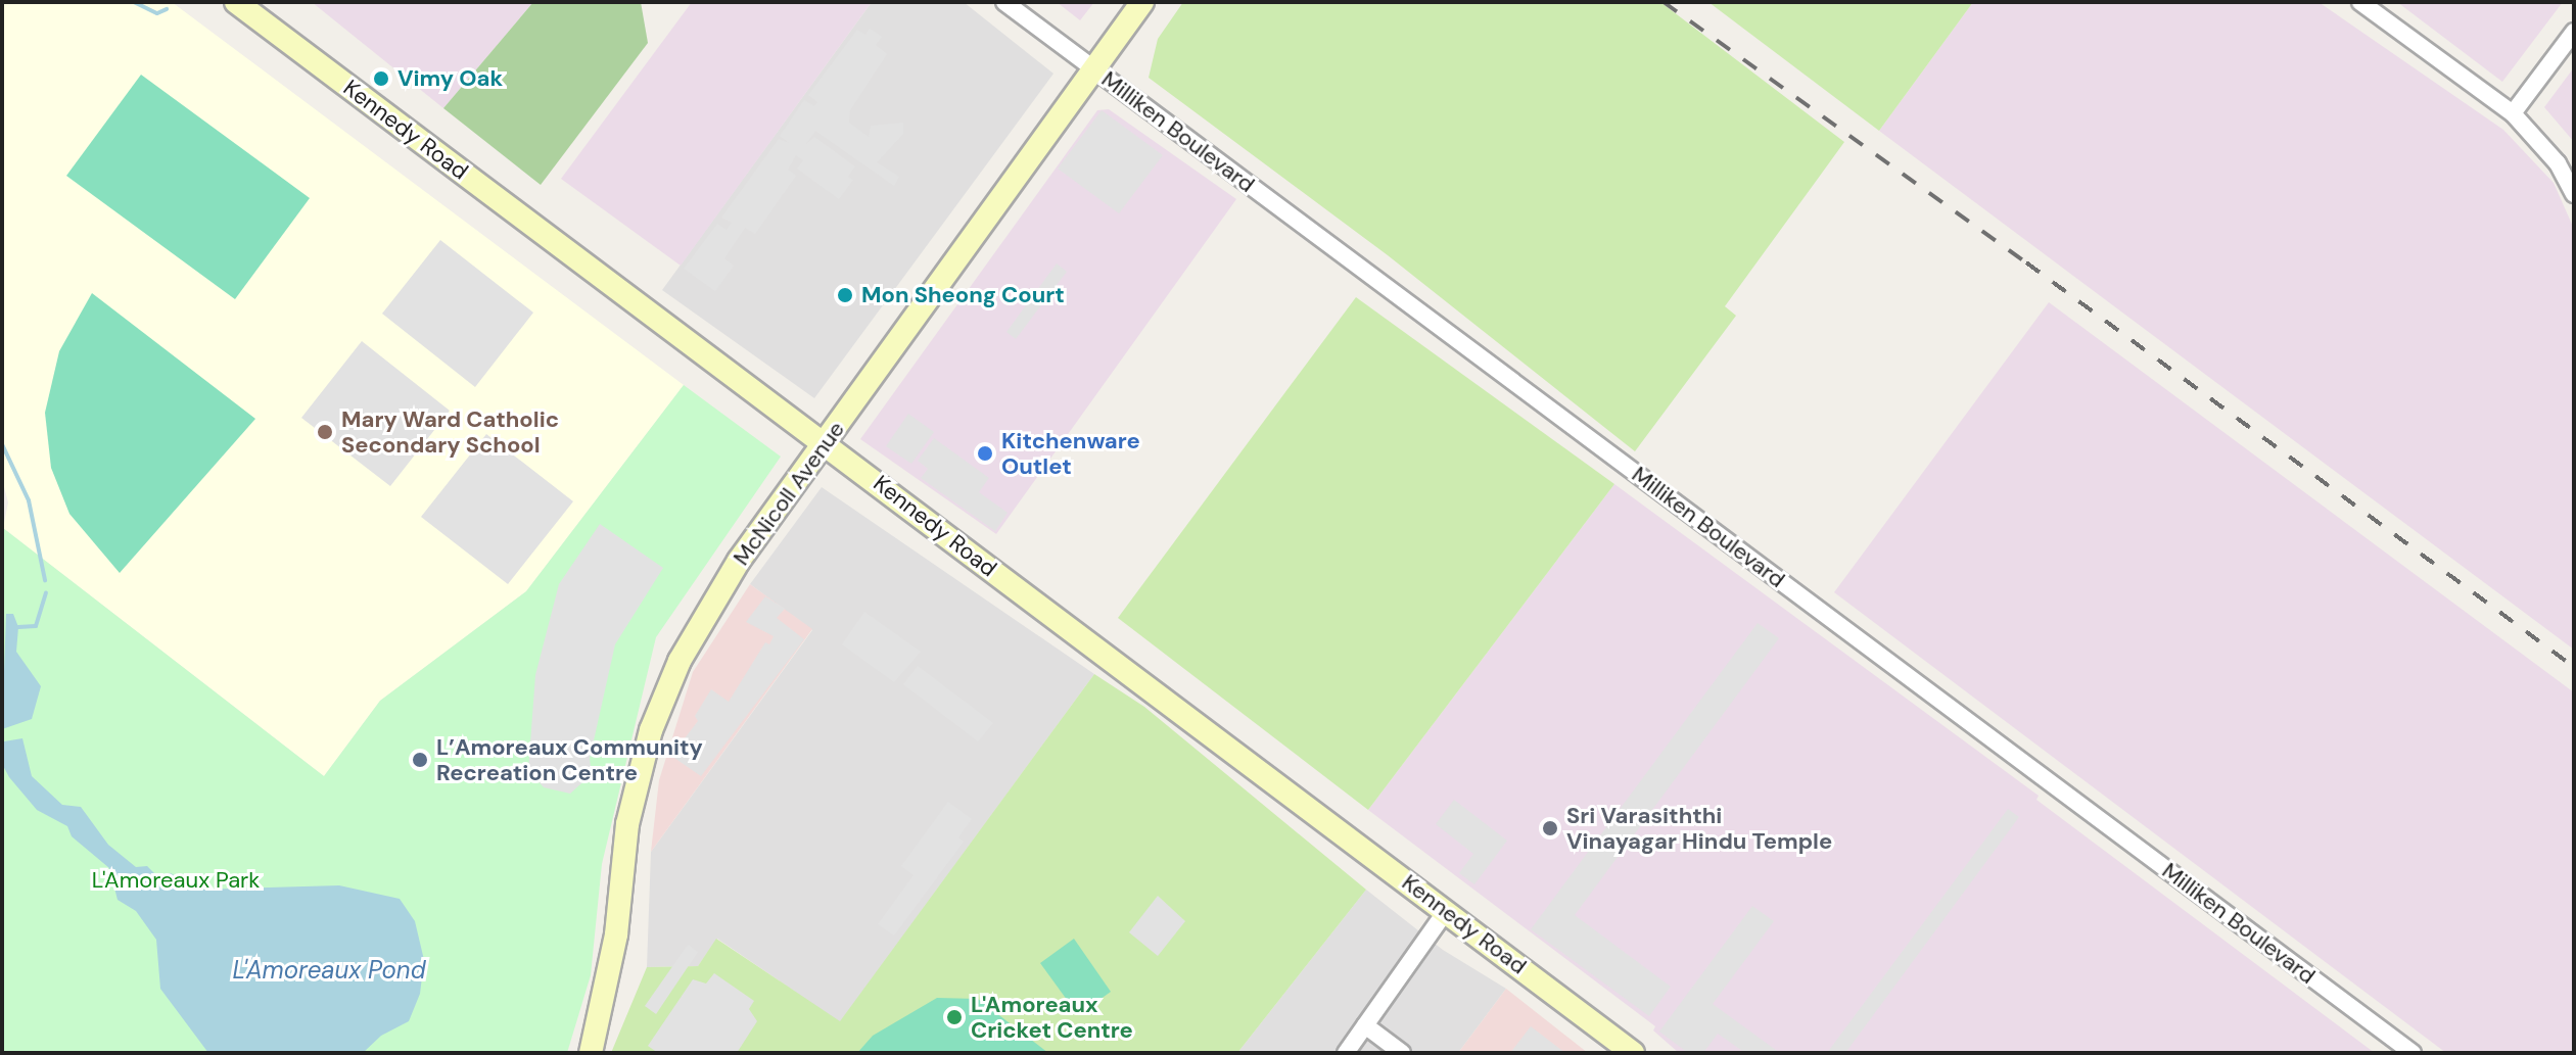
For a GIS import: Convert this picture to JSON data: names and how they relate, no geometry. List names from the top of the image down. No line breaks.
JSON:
{"streets":{"main road":["Kennedy Road","McNicoll Avenue"],"street":["Milliken Boulevard"]},"crossings":[["Kennedy Road","McNicoll Avenue"],["Milliken Boulevard","McNicoll Avenue"]],"water":["L'Amoreaux Pond"],"parks":["L'Amoreaux Park"],"places":["Vimy Oak","Mon Sheong Court","Mary Ward Catholic Secondary School","Kitchenware Outlet","L’Amoreaux Community Recreation Centre","Sri Varasiththi Vinayagar Hindu Temple","L'Amoreaux Cricket Centre"]}
